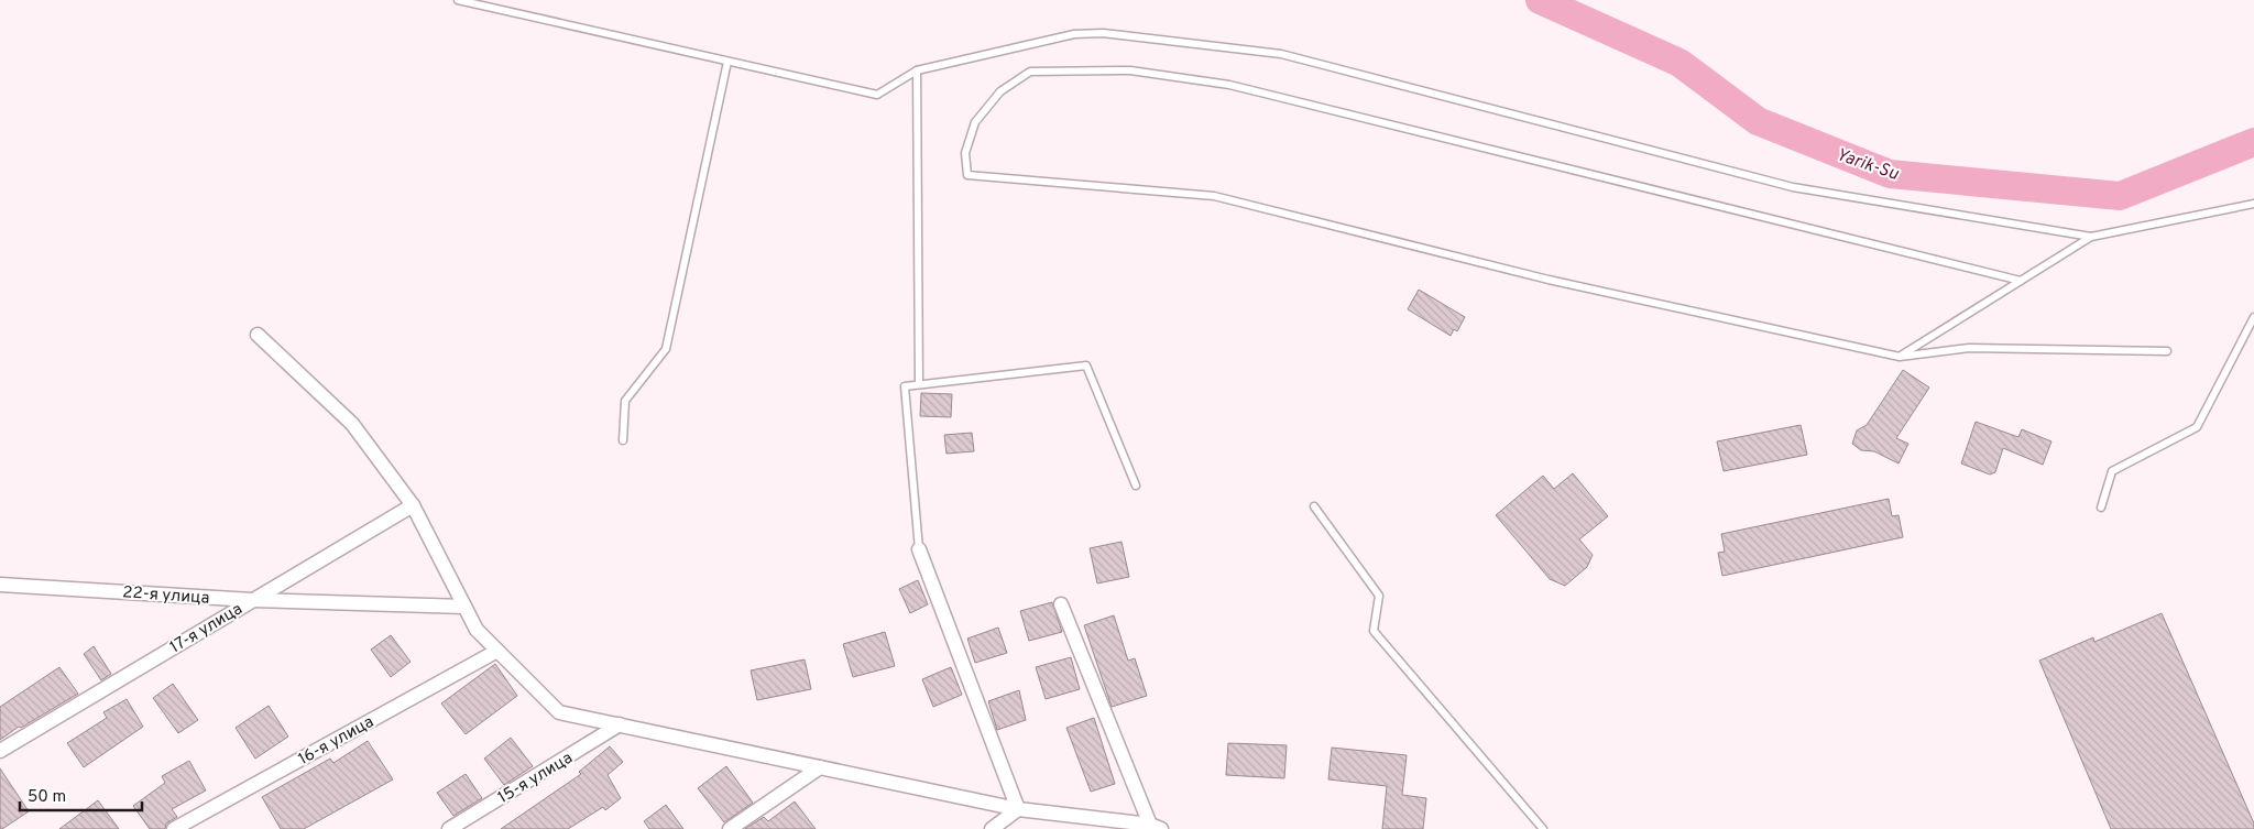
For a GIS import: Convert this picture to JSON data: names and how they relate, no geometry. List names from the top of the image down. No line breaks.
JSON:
{"streets":{"street":["22-я улица","17-я улица","16-я улица","15-я улица"]},"crossings":[["22-я улица","17-я улица"]],"water":["Yarik-Su"],"scale_bar":"50 m"}
